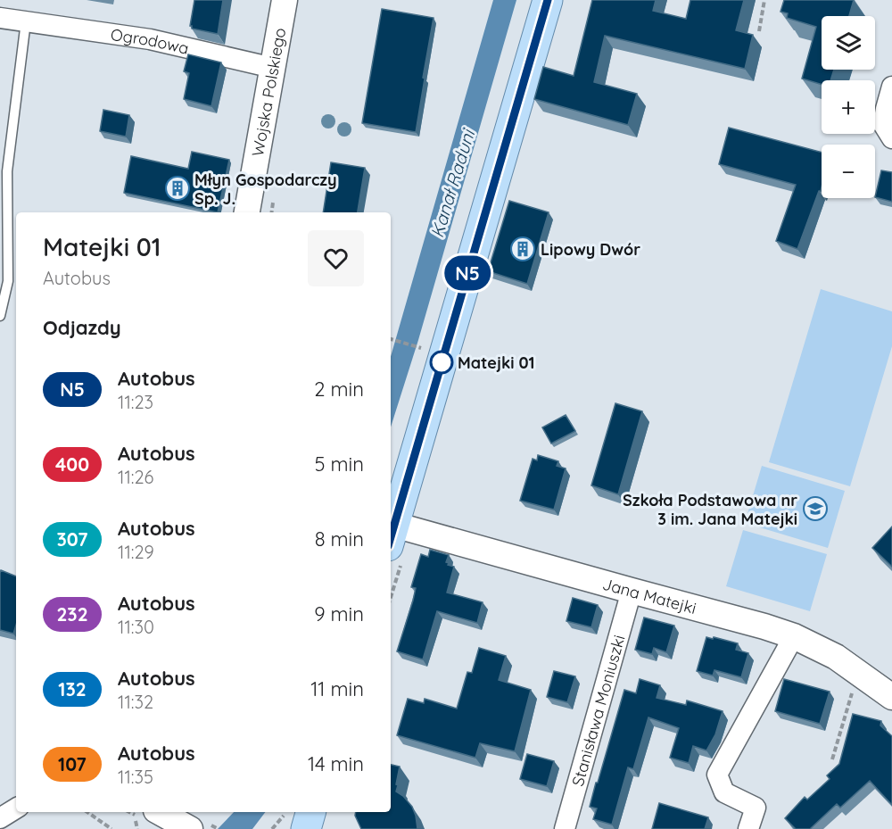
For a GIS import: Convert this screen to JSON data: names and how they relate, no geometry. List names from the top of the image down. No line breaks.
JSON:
{"streets":{"street":["Ogrodowa","Wojska Polskiego","Jana Matejki","Stanisława Moniuszki"]},"crossings":[["Ogrodowa","Wojska Polskiego"],["Jana Matejki","Stanisława Moniuszki"]],"water":["Kanał Raduni"],"places":{"building":["Młyn Gospodarczy Sp. J.","Lipowy Dwór"],"other":["Matejki 01"],"school or university":["Szkoła Podstawowa nr 3 im. Jana Matejki"]},"lines":["bus line N5"],"page":{"on_map":"N5","map_buttons":["+","−"],"heading":[["Matejki 01","Autobus"],"Odjazdy"],"list":[{"mark":"N5","name":"Autobus","note":"11:23","value":"2 min"},{"mark":"400","name":"Autobus","note":"11:26","value":"5 min"},{"mark":"307","name":"Autobus","note":"11:29","value":"8 min"},{"mark":"232","name":"Autobus","note":"11:30","value":"9 min"},{"mark":"132","name":"Autobus","note":"11:32","value":"11 min"},{"mark":"107","name":"Autobus","note":"11:35","value":"14 min"}]}}
